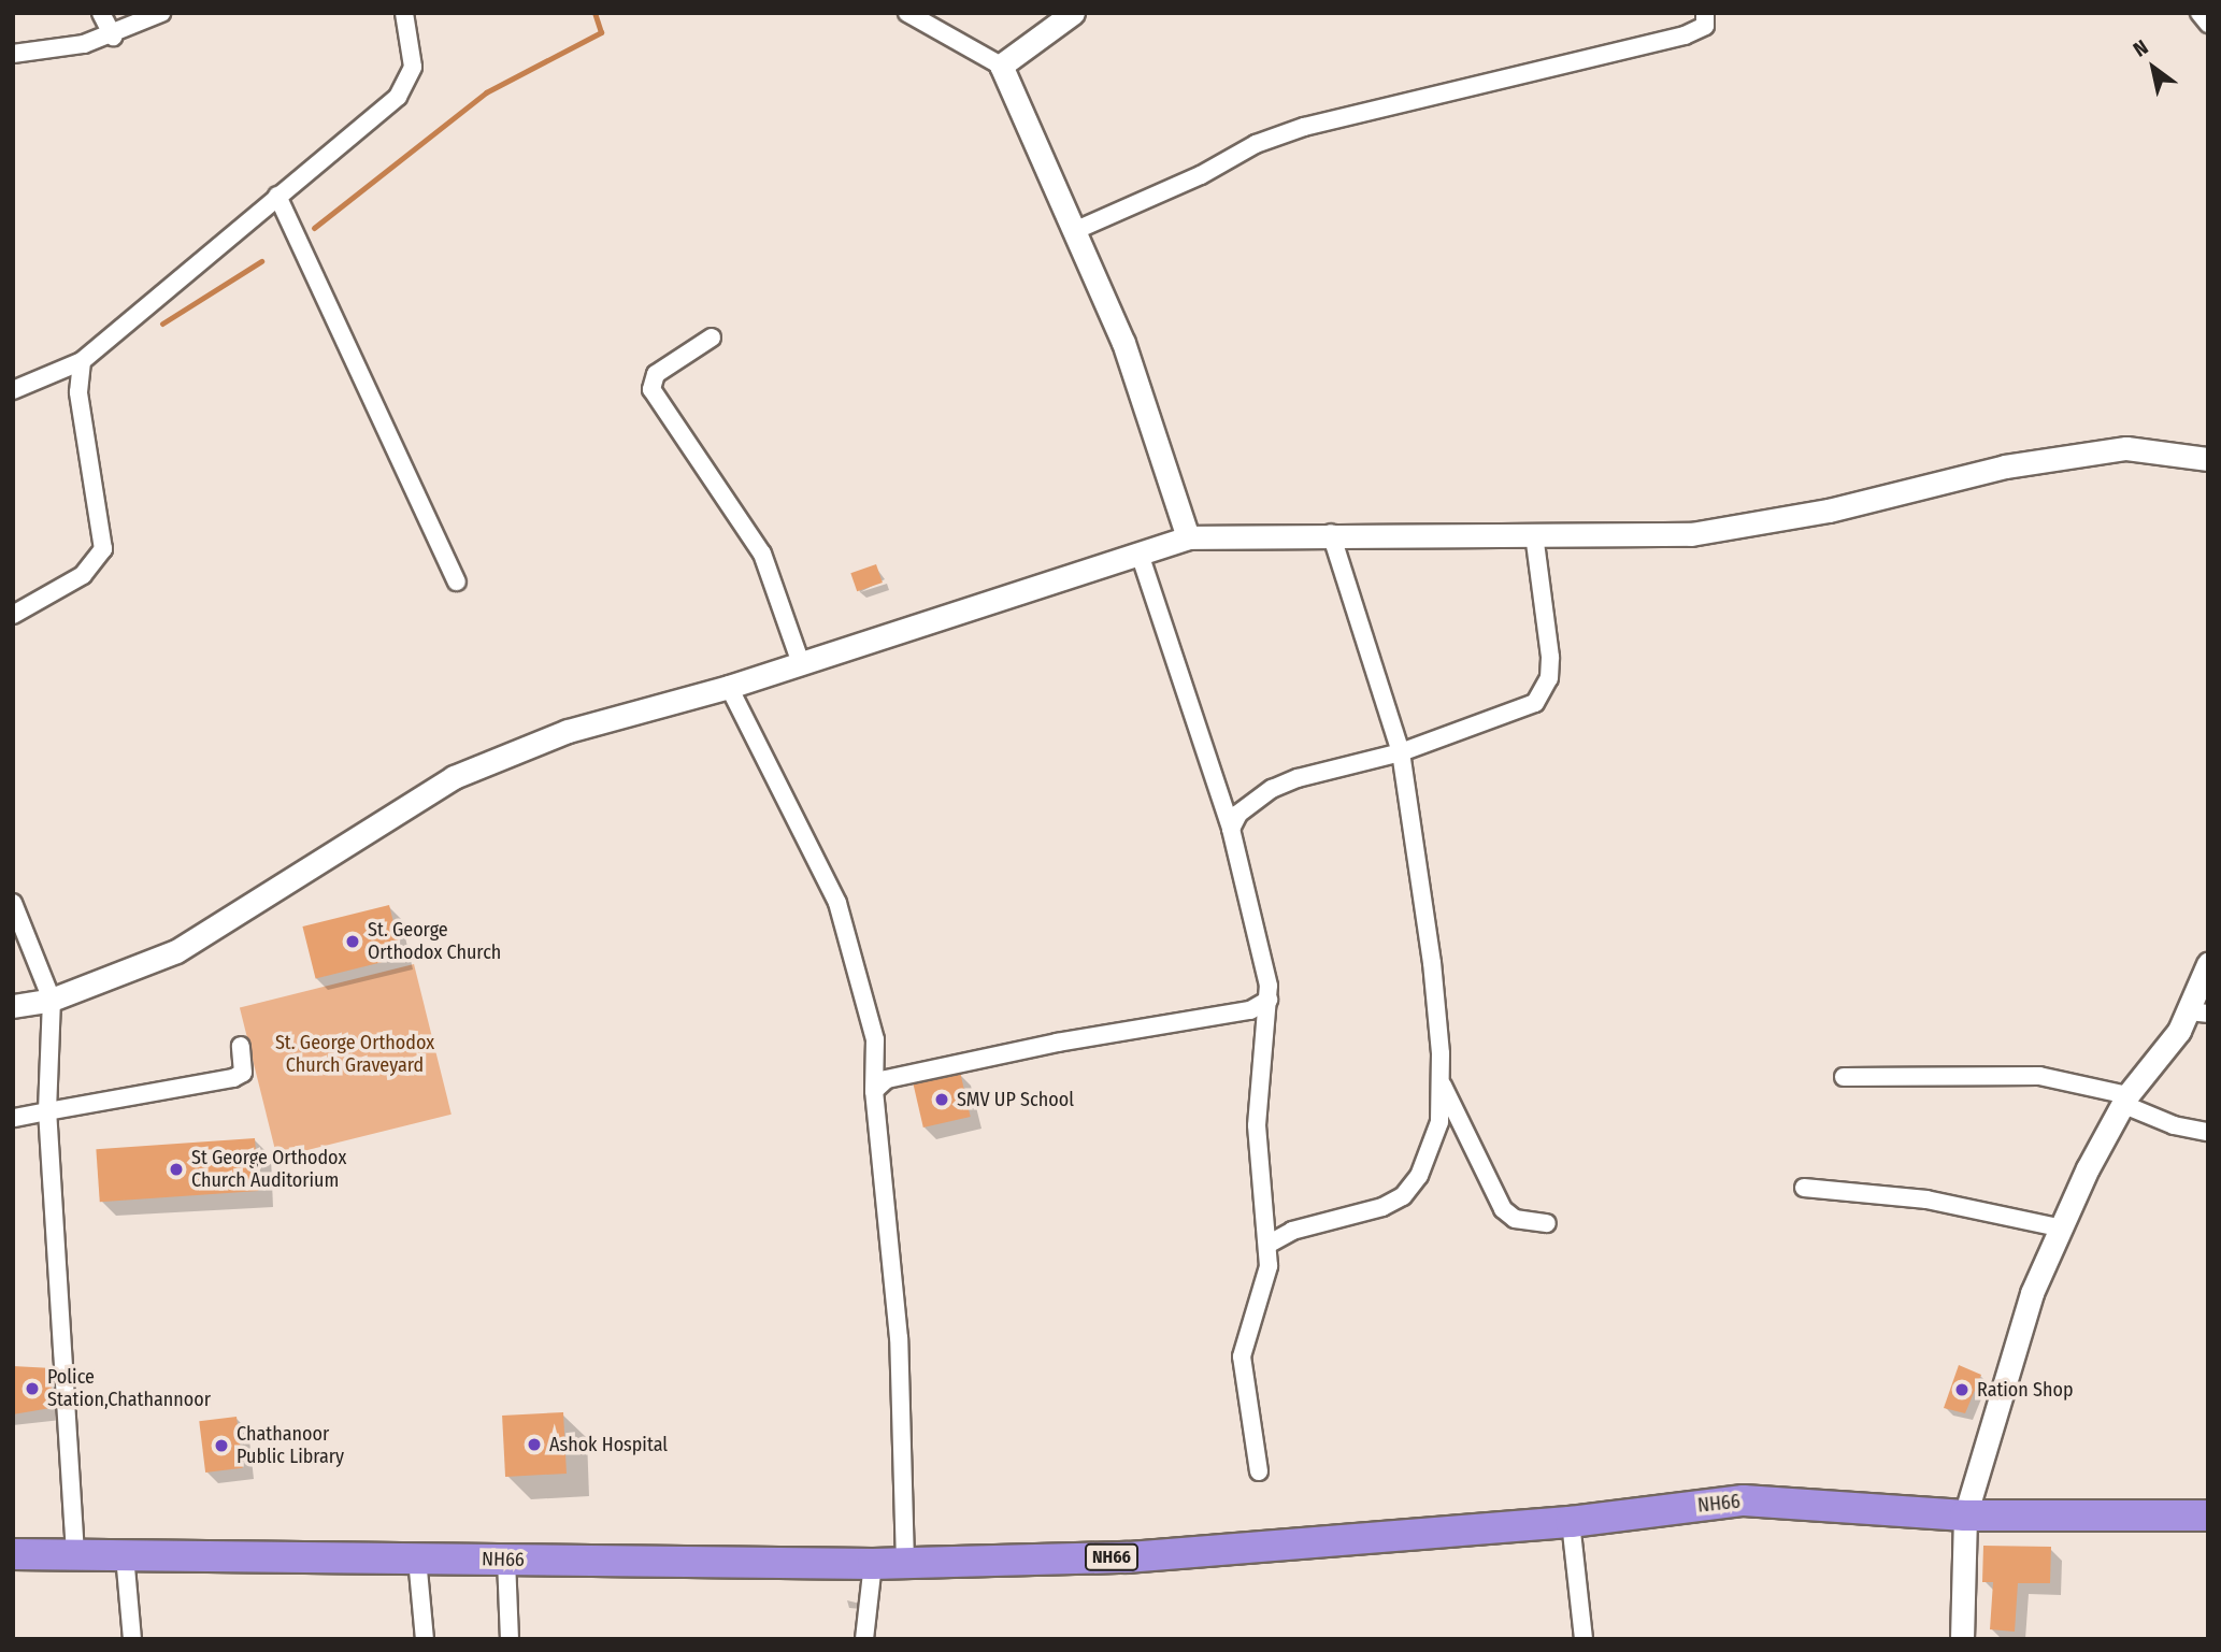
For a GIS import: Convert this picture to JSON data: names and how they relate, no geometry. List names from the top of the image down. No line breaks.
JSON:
{"streets":{"highway":["NH66"]},"parks":["St. George Orthodox Church Graveyard"],"places":["St. George Orthodox Church","SMV UP School","St George Orthodox Church Auditorium","Police Station,Chathannoor","Ration Shop","Ashok Hospital","Chathanoor Public Library"],"north":"top left"}
